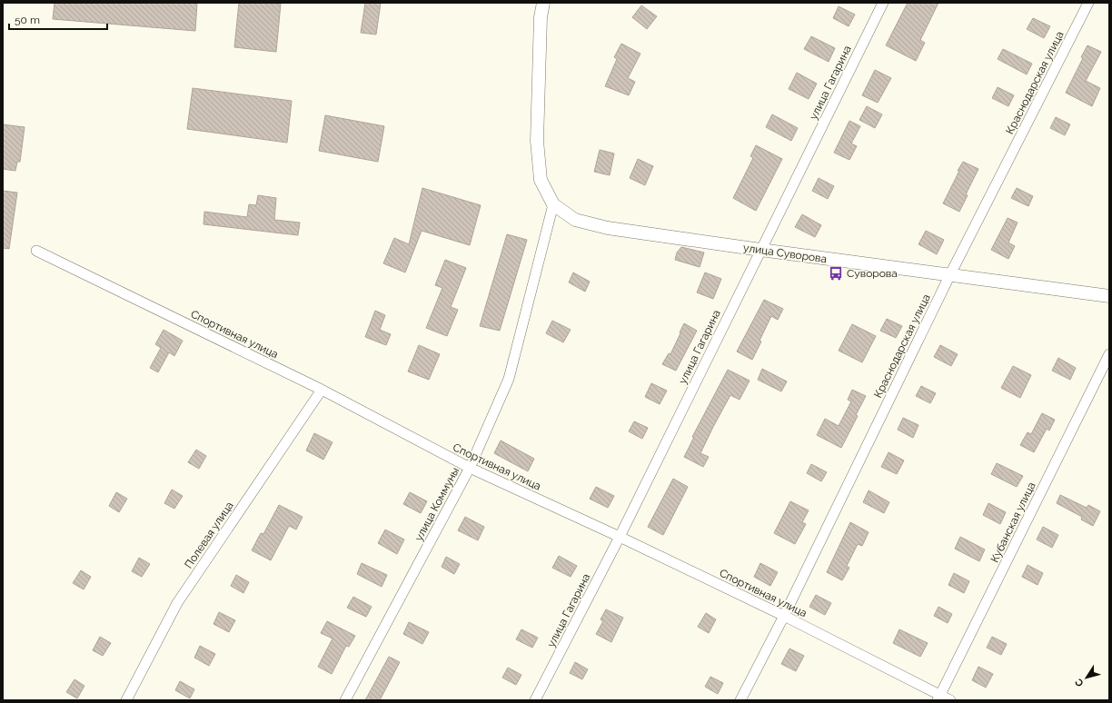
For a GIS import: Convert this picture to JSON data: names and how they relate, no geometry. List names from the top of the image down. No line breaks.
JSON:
{"streets":{"street":["улица Гагарина","Краснодарская улица","улица Суворова","Спортивная улица","улица Коммуны","Кубанская улица","Полевая улица"]},"crossings":[["улица Гагарина","улица Суворова"],["улица Гагарина","Спортивная улица"],["Краснодарская улица","улица Суворова"],["Краснодарская улица","Спортивная улица"],["улица Суворова","улица Коммуны"],["Спортивная улица","улица Коммуны"],["Спортивная улица","Кубанская улица"],["Спортивная улица","Полевая улица"]],"places":{"bus stop":["Суворова"]},"scale_bar":"50 m","north":"bottom left"}
